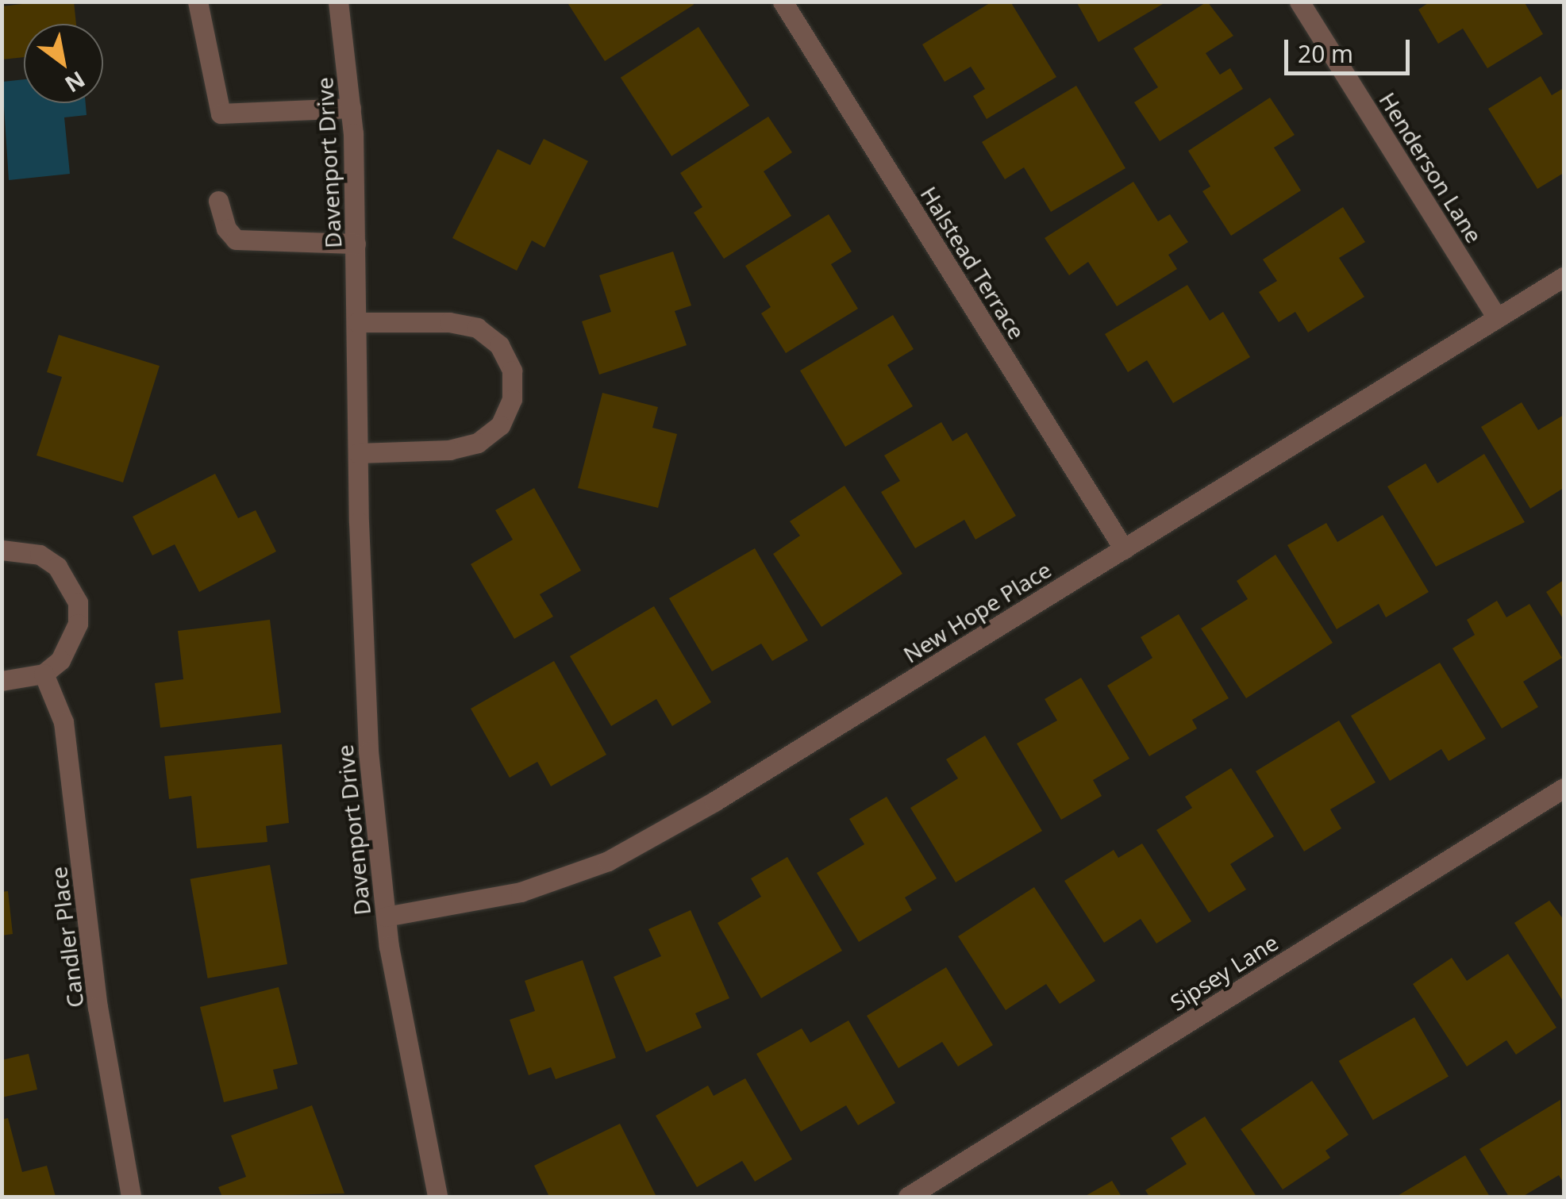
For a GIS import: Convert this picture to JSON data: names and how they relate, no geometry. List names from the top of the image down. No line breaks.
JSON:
{"streets":{"street":["Davenport Drive","Henderson Lane","Halstead Terrace","New Hope Place","Candler Place","Sipsey Lane"]},"crossings":[["Davenport Drive","New Hope Place"],["Henderson Lane","New Hope Place"],["Halstead Terrace","New Hope Place"]],"scale_bar":"20 m","north":"bottom right"}
